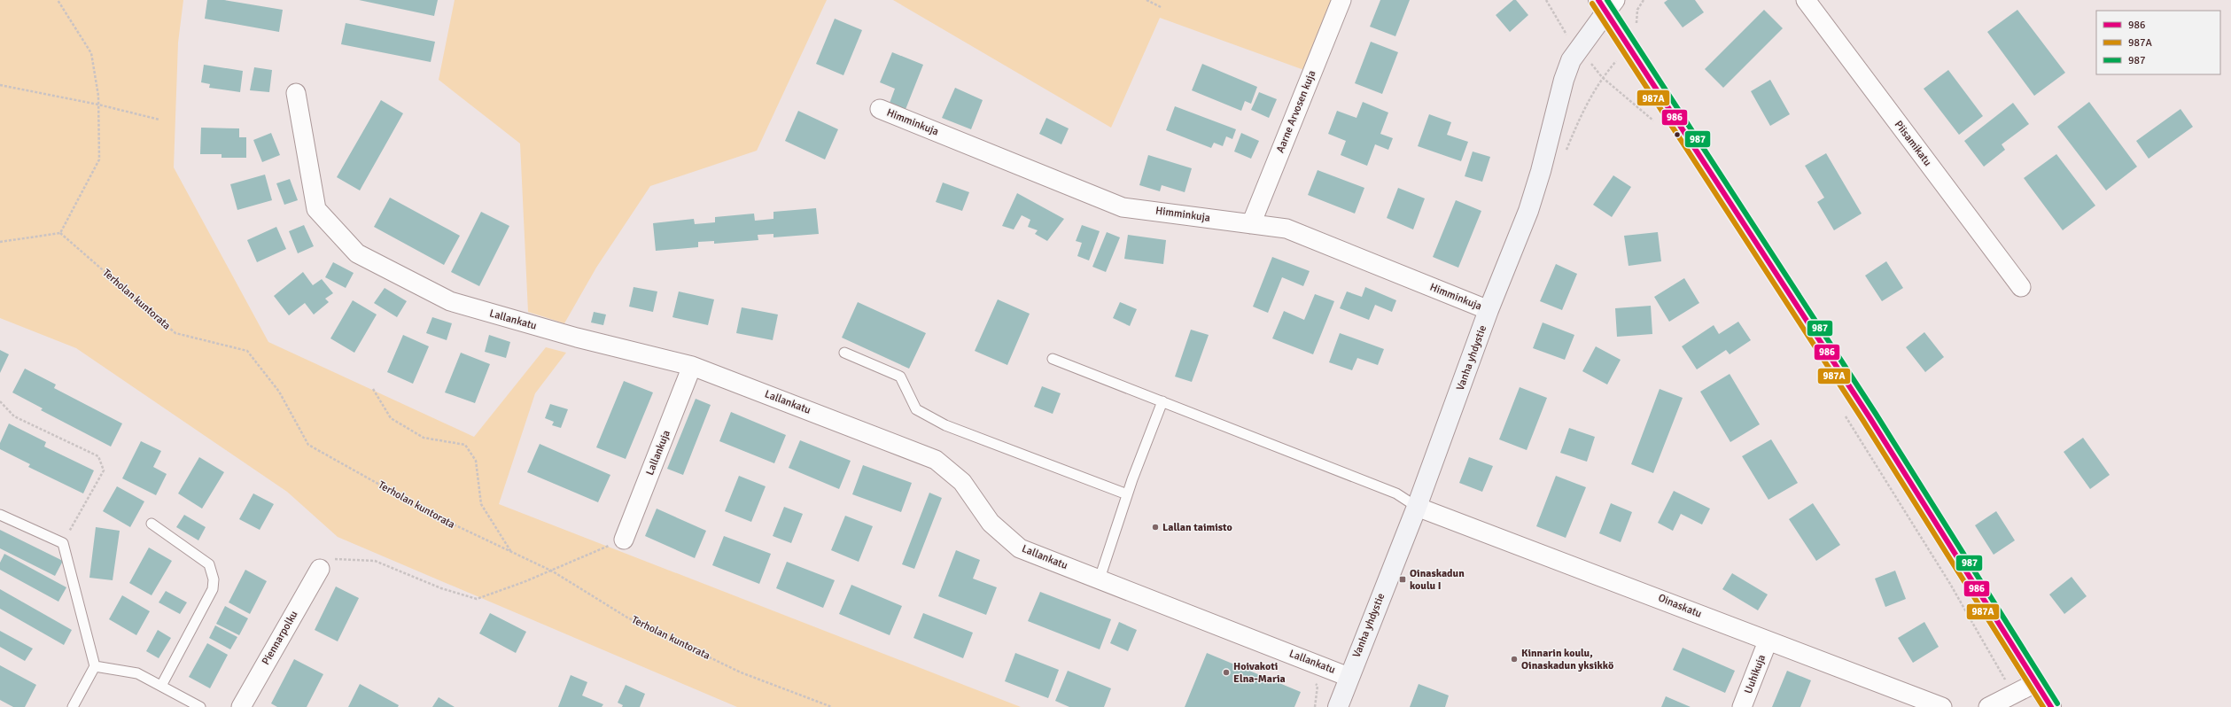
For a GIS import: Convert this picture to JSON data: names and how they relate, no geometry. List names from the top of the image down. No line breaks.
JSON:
{"streets":{"street":["Aarne Arvosen kuja","Himminkuja","Piisamikatu","Lallankatu","Vanha yhdystie","Lallankuja","Oinaskatu","Piennarpolku","Uuhikuja"],"path":["Terholan kuntorata"]},"crossings":[["Aarne Arvosen kuja","Himminkuja"],["Himminkuja","Vanha yhdystie"],["Lallankatu","Vanha yhdystie"],["Lallankatu","Lallankuja"],["Vanha yhdystie","Oinaskatu"],["Oinaskatu","Uuhikuja"]],"places":{"other":["Lallan taimisto","Kinnarin koulu, Oinaskadun yksikkö","Hoivakoti Elna-Maria"],"transit":["Oinaskadun koulu I"]},"lines":["transit line 986","transit line 987","transit line 987A"],"legend":["986","987A","987"]}
